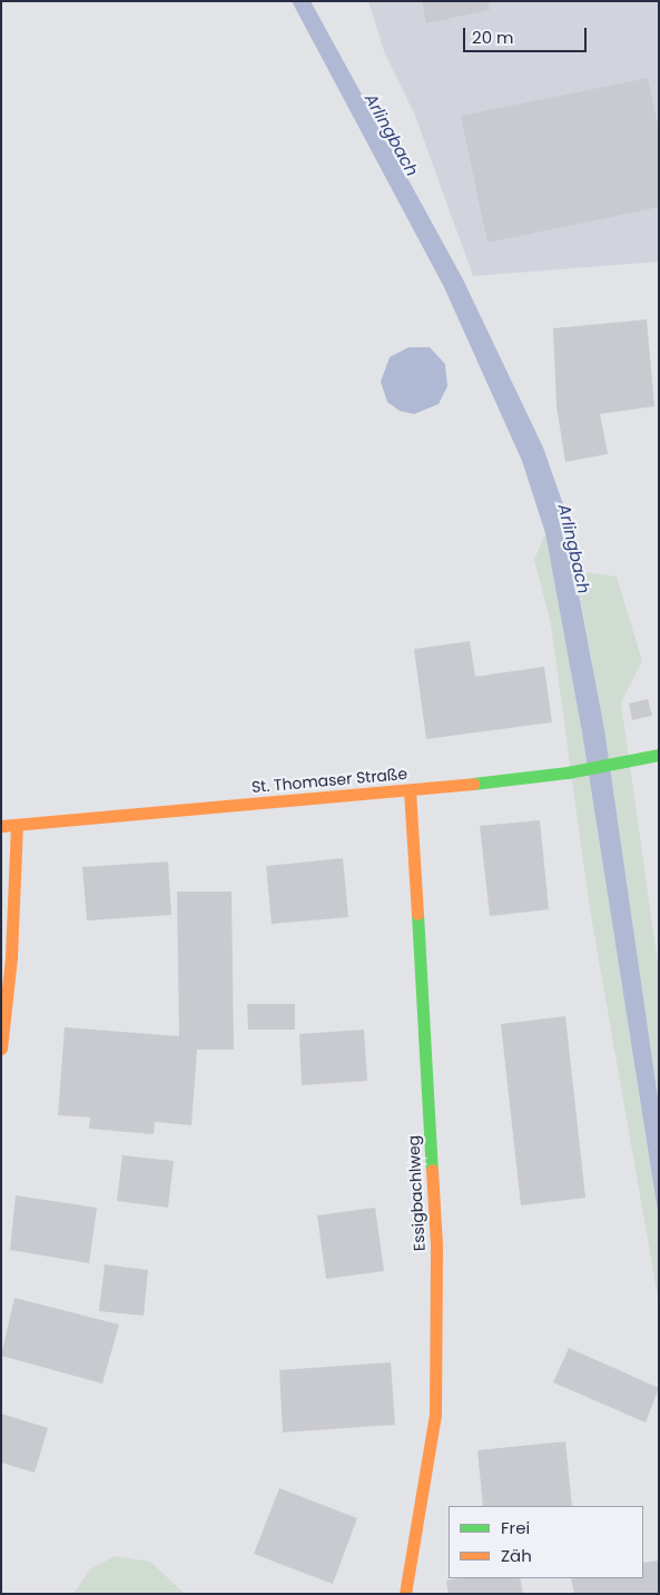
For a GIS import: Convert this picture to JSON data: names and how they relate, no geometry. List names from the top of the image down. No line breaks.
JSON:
{"streets":{"street":["St. Thomaser Straße","Essigbachlweg"]},"crossings":[["St. Thomaser Straße","Essigbachlweg"]],"water":["Arlingbach"],"legend":["Frei","Zäh"],"scale_bar":"20 m"}
